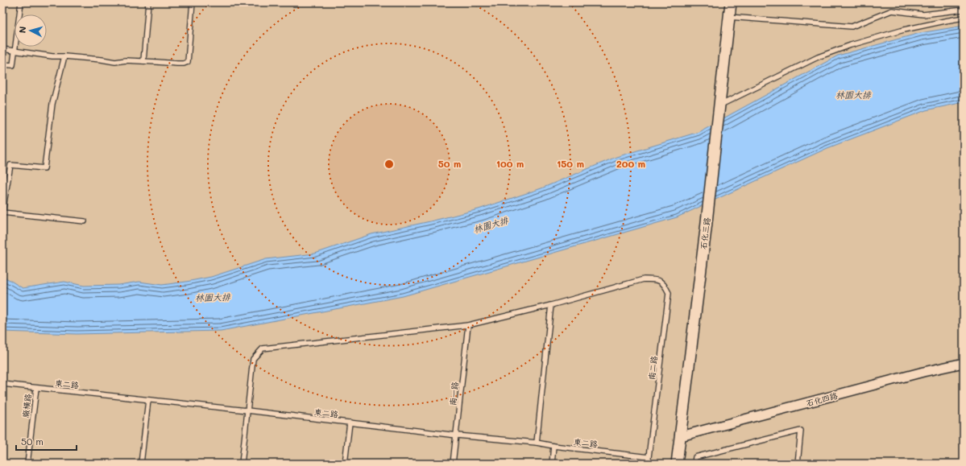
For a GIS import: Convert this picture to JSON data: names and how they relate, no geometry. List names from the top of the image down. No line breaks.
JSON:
{"streets":{"street":["石化三路","石化四路"],"lane":["南二路","東二路","南一路","廠橫路"]},"crossings":[["石化三路","石化四路"],["南二路","東二路"],["東二路","南一路"],["東二路","廠橫路"]],"water":["林園大排"],"scale_bar":"50 m","north":"left","rings":["50 m","100 m","150 m","200 m"]}
